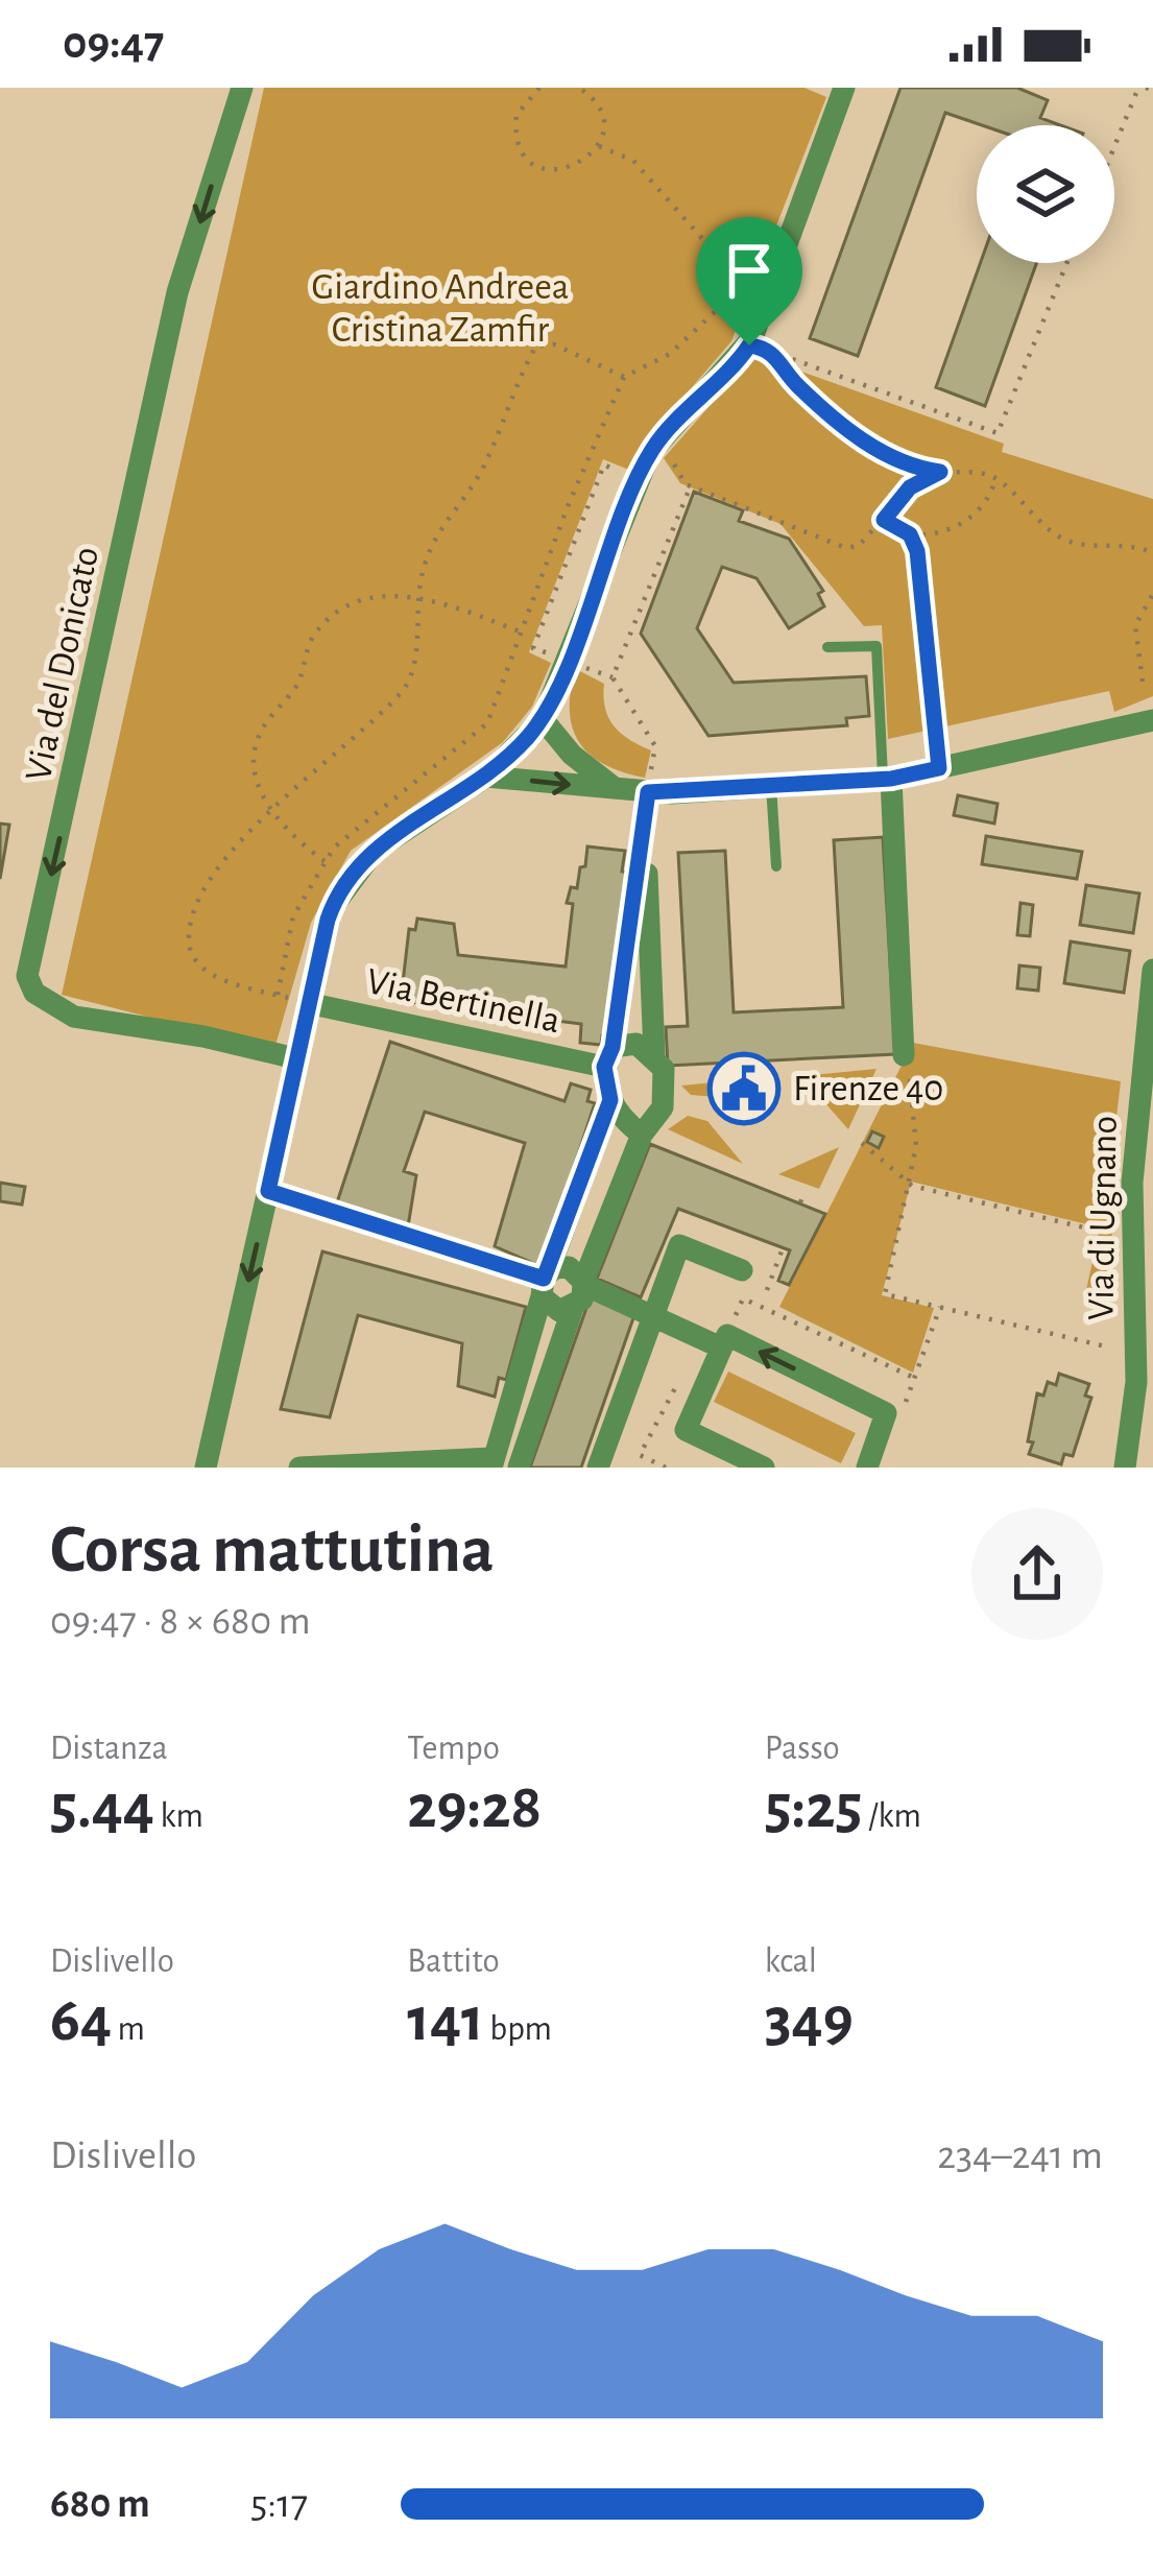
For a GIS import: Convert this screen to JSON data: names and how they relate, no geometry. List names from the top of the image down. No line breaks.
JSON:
{"streets":{"street":["Via del Donicato","Via Bertinella","Via di Ugnano"]},"one_way":["Via del Donicato"],"parks":["Giardino Andreea Cristina Zamfir"],"places":{"public building":["Firenze 40"]},"page":{"status":"09:47","heading":["Corsa mattutina","09:47 · 8 × 680 m"],"stats":[["Distanza","5.44 km"],["Tempo","29:28"],["Passo","5:25 /km"],["Dislivello","64 m"],["Battito","141 bpm"],["kcal","349"]],"chart":["Dislivello","234–241 m"],"list":[{"name":"680 m","note":"5:17"}]}}
